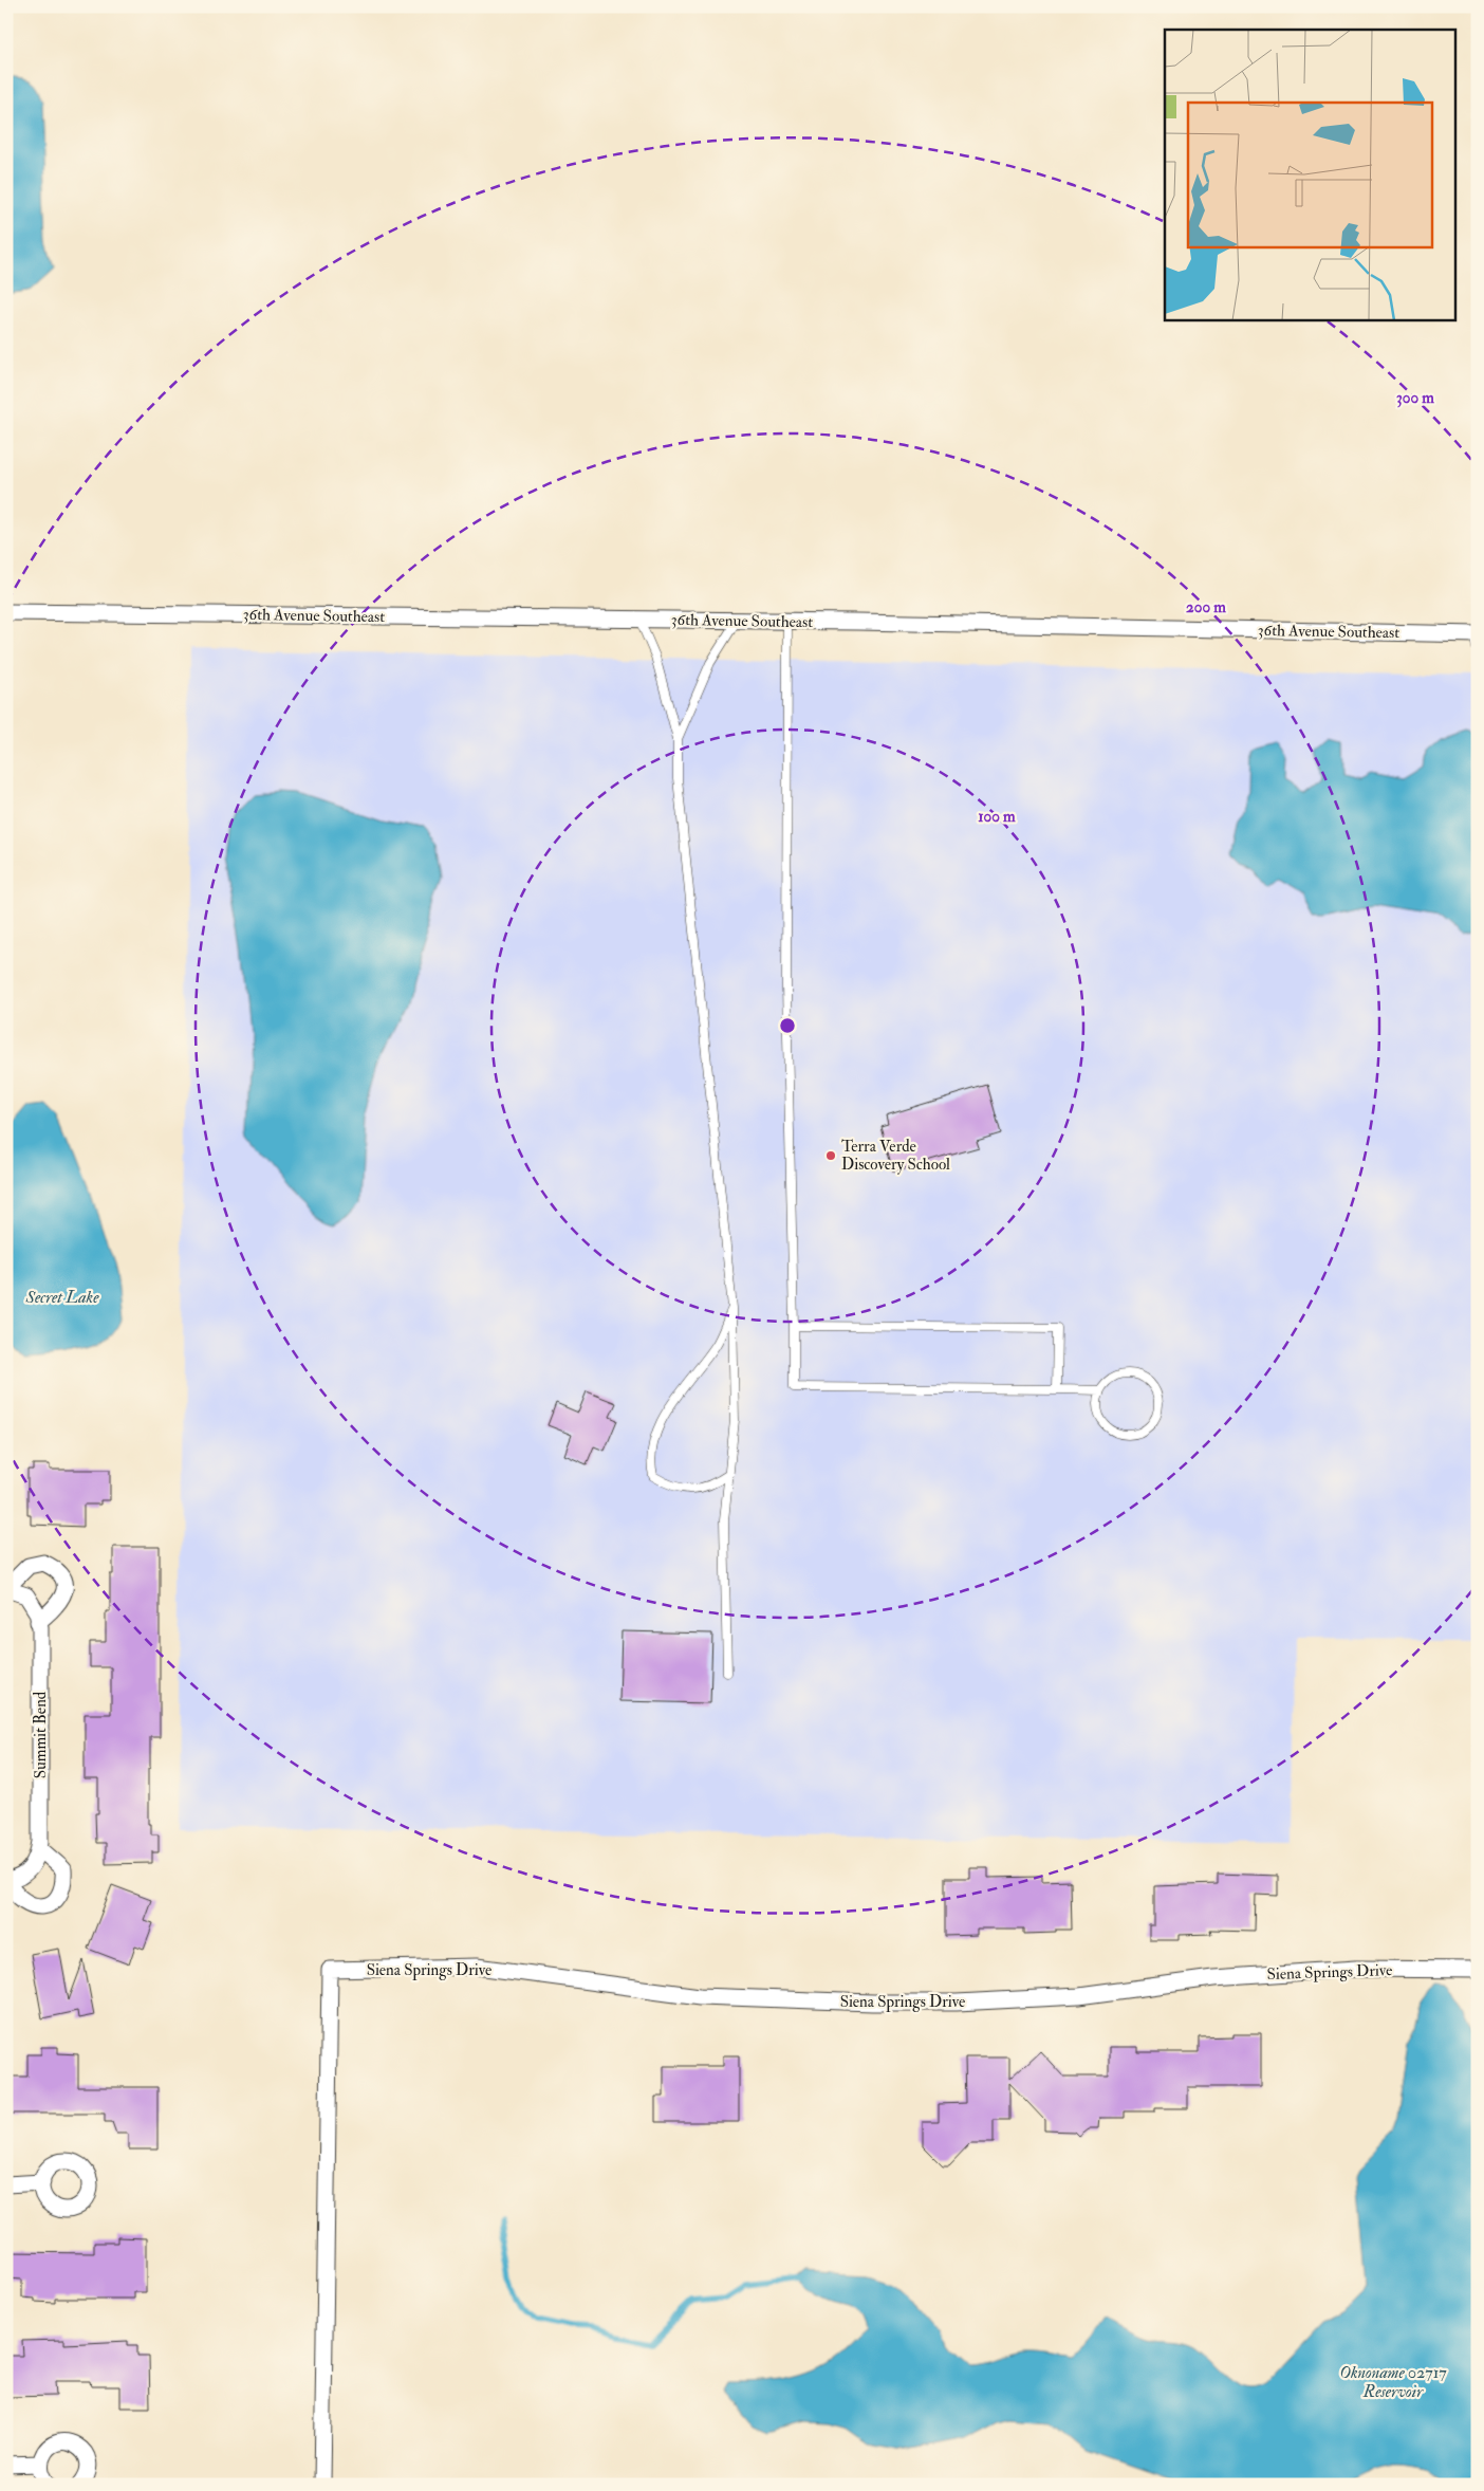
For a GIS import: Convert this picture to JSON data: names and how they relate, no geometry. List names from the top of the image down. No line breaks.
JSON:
{"streets":{"street":["36th Avenue Southeast","Summit Bend","Siena Springs Drive"]},"water":["Secret Lake","Oknoname 02717 Reservoir"],"places":["Terra Verde Discovery School"],"rings":["300 m","200 m","100 m"]}
